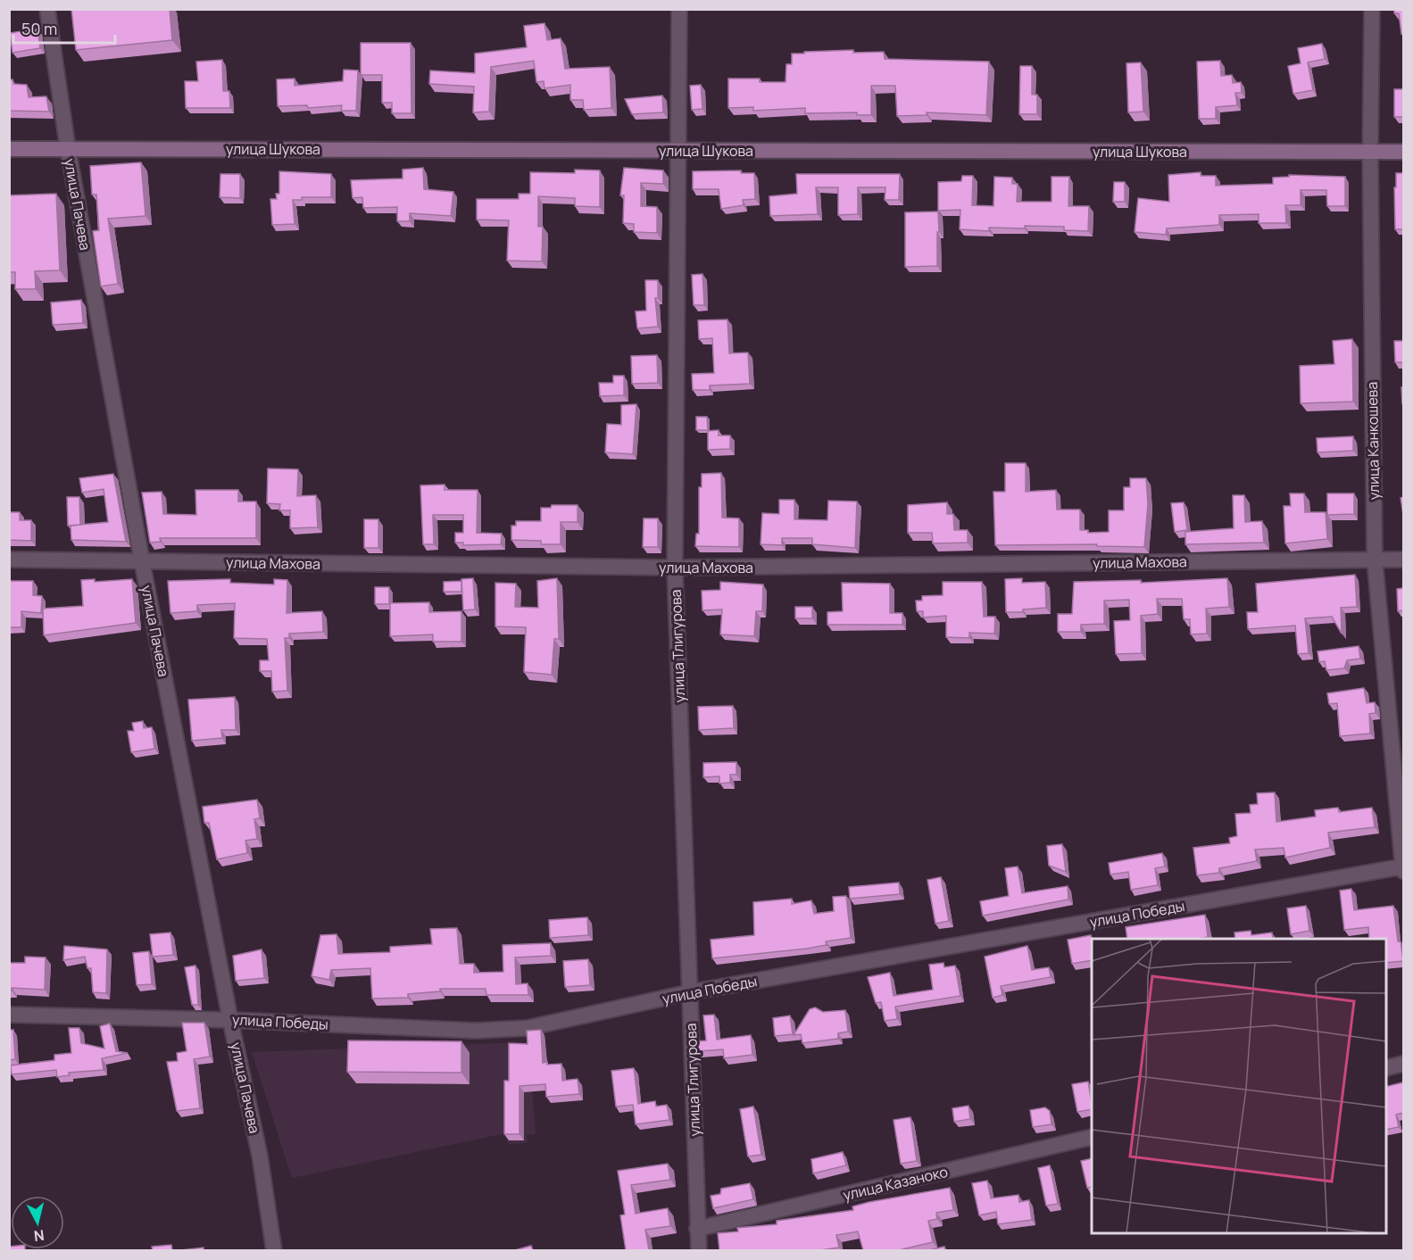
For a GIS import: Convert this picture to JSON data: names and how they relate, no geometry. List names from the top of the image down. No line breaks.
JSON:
{"streets":{"main road":["улица Шукова"],"street":["улица Пачева","улица Канкошева","улица Махова","улица Тлигурова","улица Победы","улица Казаноко"]},"crossings":[["улица Шукова","улица Пачева"],["улица Шукова","улица Канкошева"],["улица Шукова","улица Тлигурова"],["улица Пачева","улица Махова"],["улица Пачева","улица Победы"],["улица Канкошева","улица Махова"],["улица Канкошева","улица Победы"],["улица Махова","улица Тлигурова"],["улица Тлигурова","улица Победы"],["улица Тлигурова","улица Казаноко"]],"scale_bar":"50 m","north":"bottom"}
